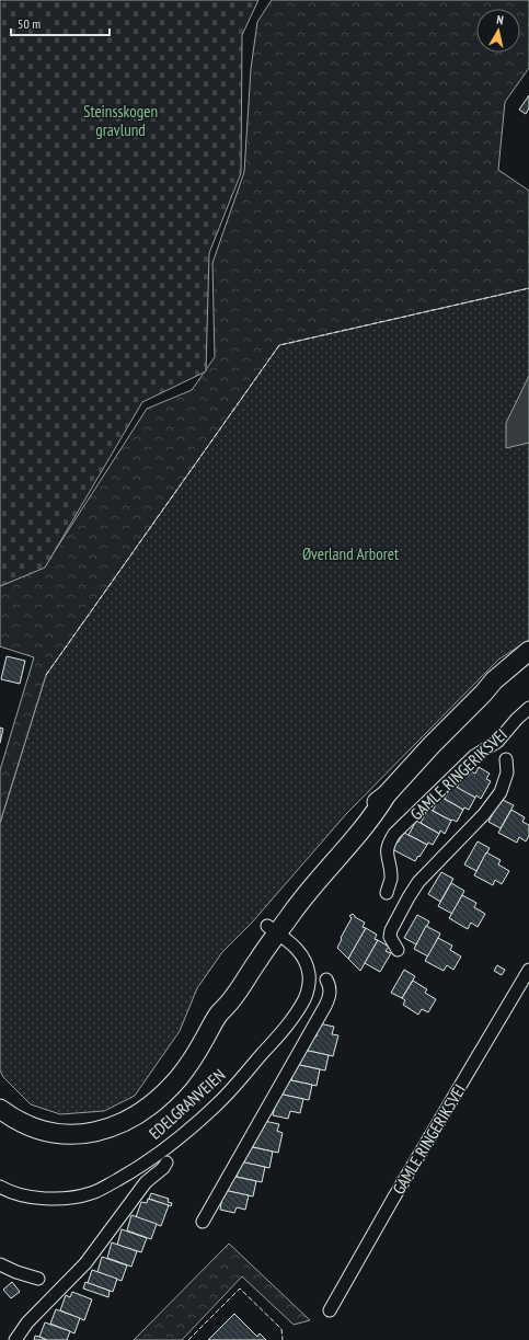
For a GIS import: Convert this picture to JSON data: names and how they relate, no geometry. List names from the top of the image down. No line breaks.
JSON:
{"streets":{"street":["GAMLE RINGERIKSVEI","EDELGRANVEIEN"]},"parks":["Steinsskogen gravlund","Øverland Arboret"],"scale_bar":"50 m","north":"top"}
